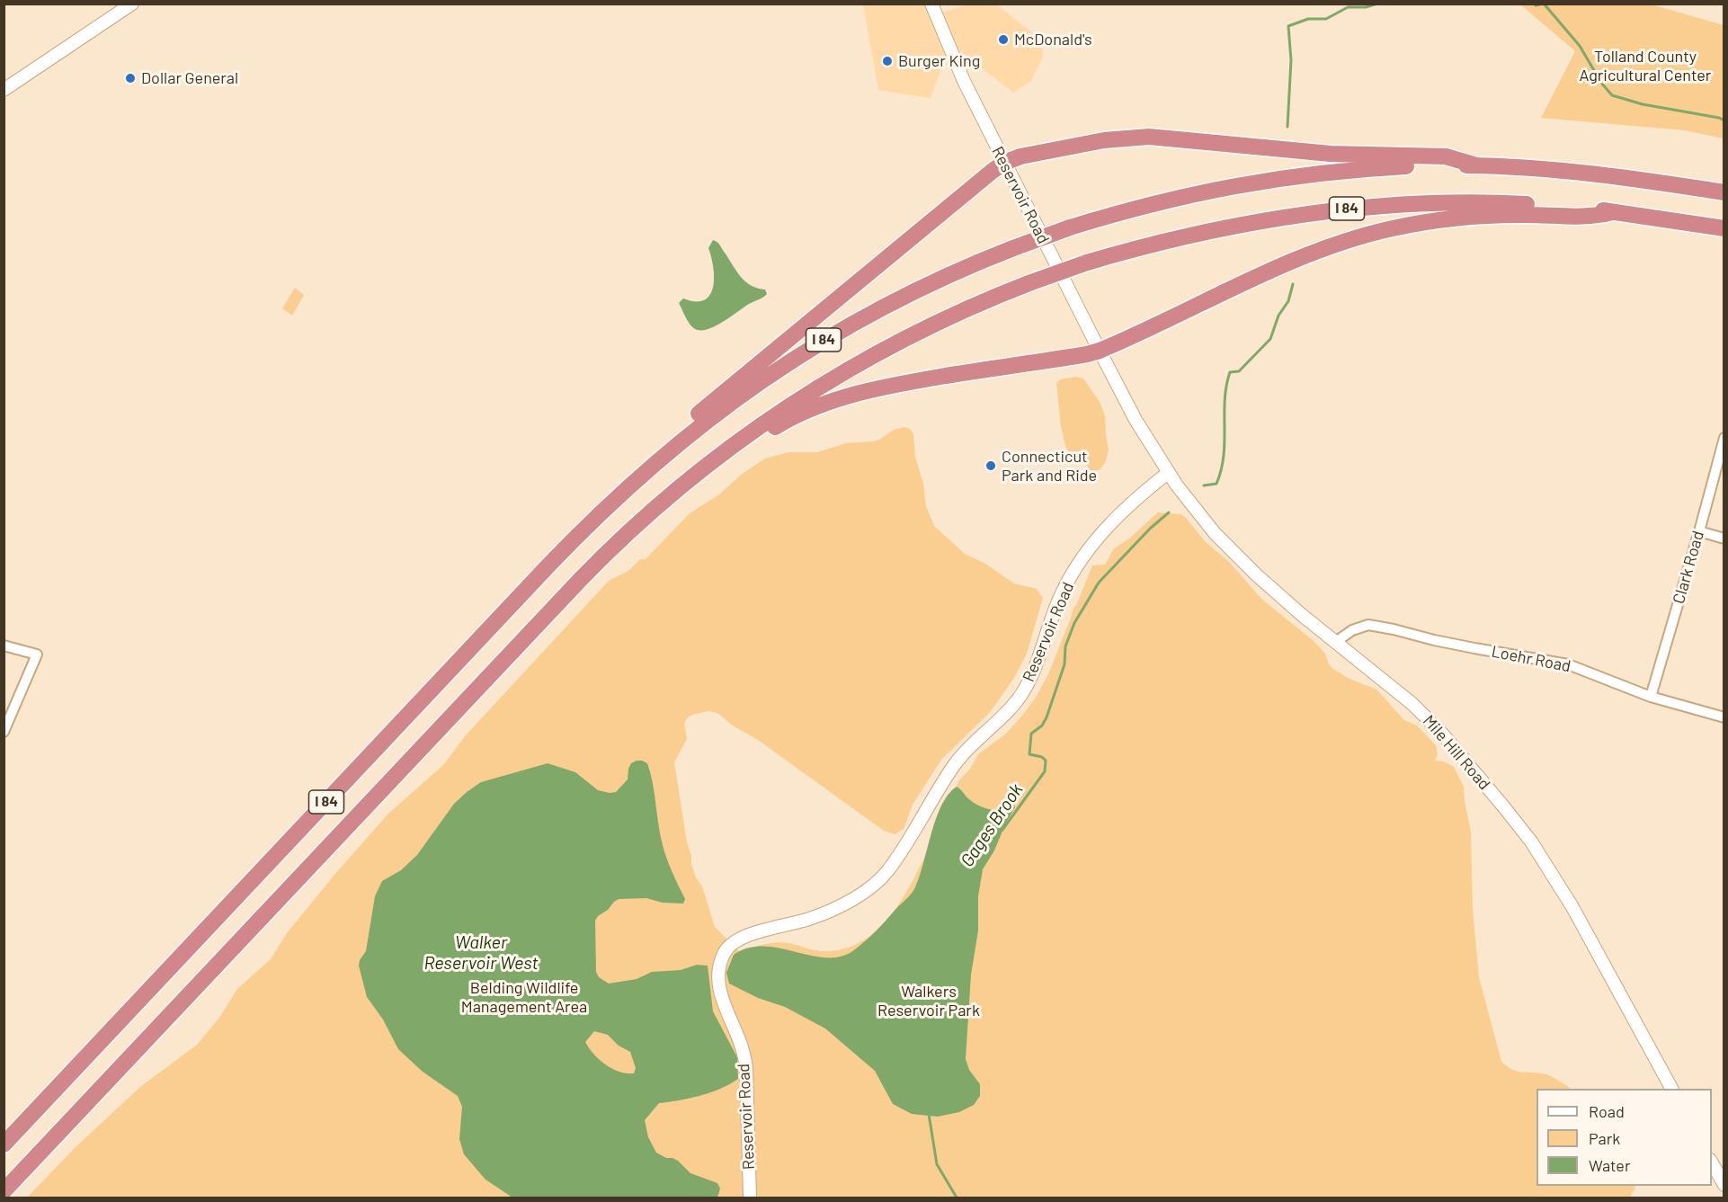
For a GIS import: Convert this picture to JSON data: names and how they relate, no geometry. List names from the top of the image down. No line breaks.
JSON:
{"streets":{"highway":["I 84"],"main road":["Reservoir Road","Mile Hill Road"],"street":["Clark Road","Loehr Road"]},"crossings":[["Reservoir Road","Mile Hill Road"],["Clark Road","Loehr Road"],["Loehr Road","Mile Hill Road"]],"water":["Gages Brook","Walker Reservoir West"],"parks":["Tolland County Agricultural Center","Belding Wildlife Management Area","Walkers Reservoir Park"],"places":["McDonald's","Burger King","Dollar General","Connecticut Park and Ride"],"legend":["Road","Park","Water"]}
